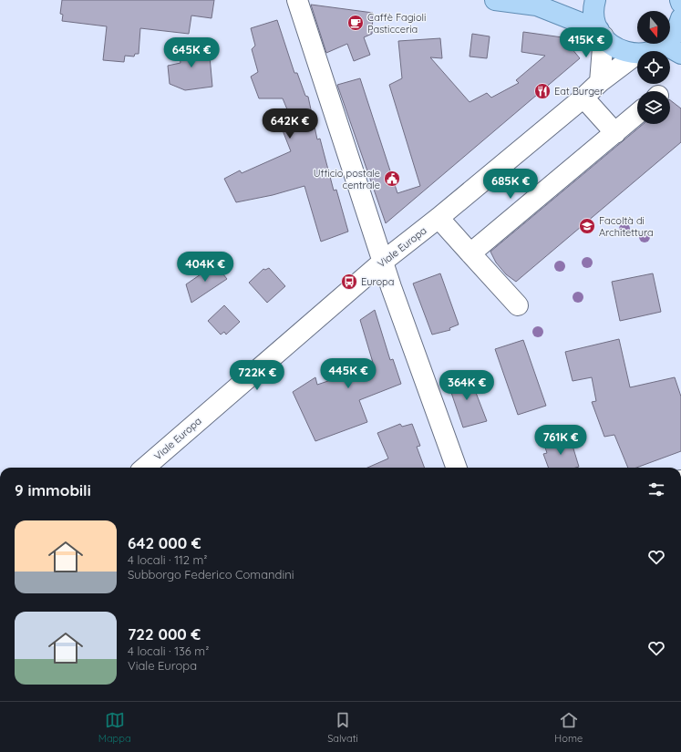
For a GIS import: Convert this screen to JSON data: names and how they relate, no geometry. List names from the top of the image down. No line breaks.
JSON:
{"streets":{"street":["Viale Europa"]},"places":{"cafe":["Caffè Fagioli Pasticceria"],"restaurant":["Eat Burger"],"public building":["Ufficio postale centrale"],"school or university":["Facoltà di Architettura"],"bus stop":["Europa"]},"north":"bottom","page":{"price":["415K €","645K €","642K €","685K €","404K €","445K €","722K €","364K €","761K €"],"heading":"9 immobili","list":[{"name":"642 000 €","note":"4 locali · 112 m² · Subborgo Federico Comandini"},{"name":"722 000 €","note":"4 locali · 136 m² · Viale Europa"}],"tabs":["Mappa","Salvati","Home"]}}
